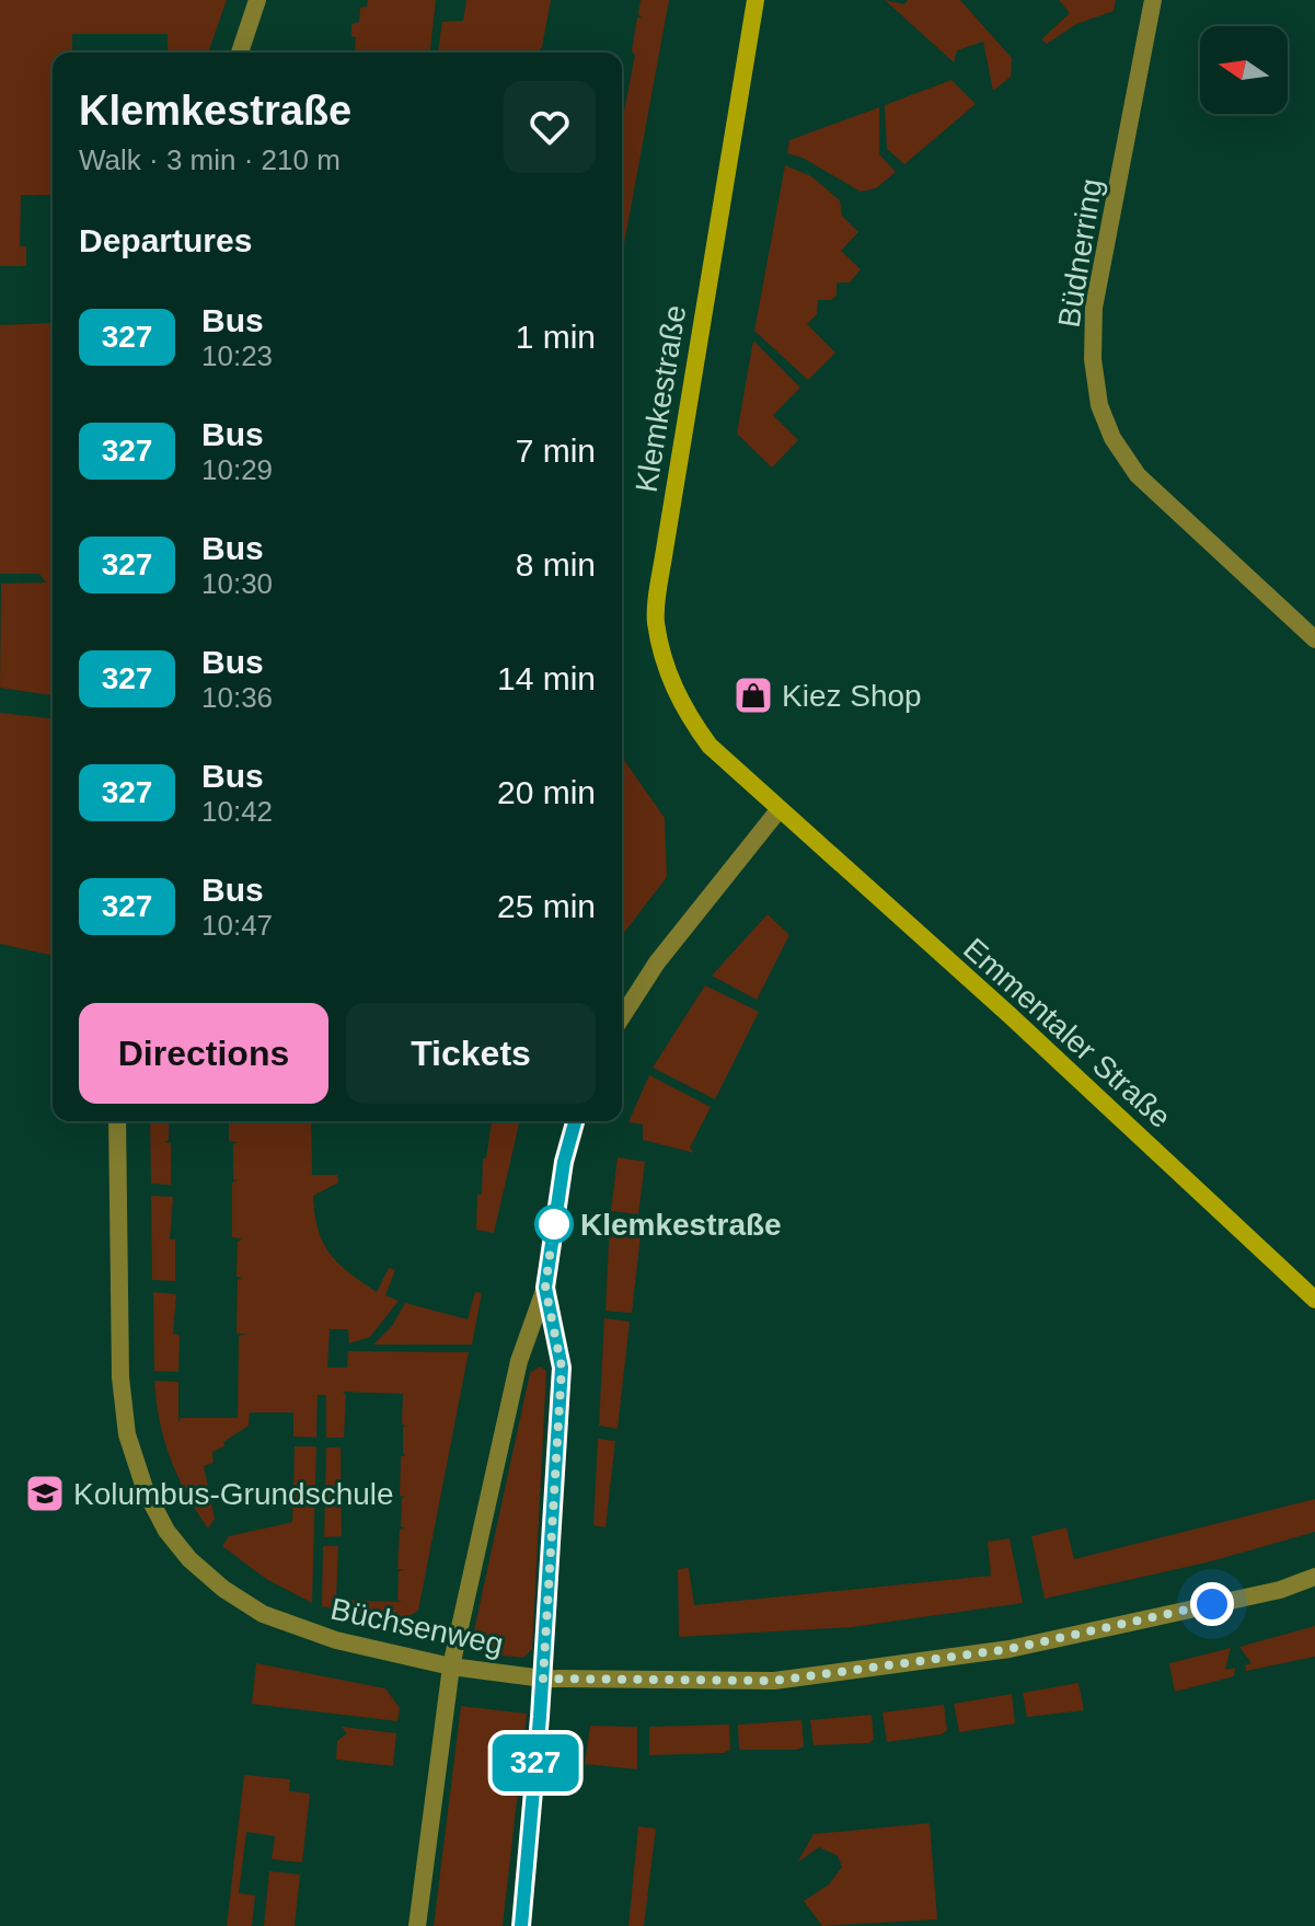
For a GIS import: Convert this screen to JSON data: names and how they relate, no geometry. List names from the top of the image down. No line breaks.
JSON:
{"streets":{"street":["Büdnerring","Klemkestraße","Emmentaler Straße","Büchsenweg"]},"crossings":[["Klemkestraße","Emmentaler Straße"]],"places":{"shop":["Kiez Shop"],"other":["Klemkestraße"],"school or university":["Kolumbus-Grundschule"]},"lines":["bus line 327"],"north":"left","page":{"on_map":"327","heading":[["Klemkestraße","Walk · 3 min · 210 m"],"Departures"],"list":[{"mark":"327","name":"Bus","note":"10:23","value":"1 min"},{"mark":"327","name":"Bus","note":"10:29","value":"7 min"},{"mark":"327","name":"Bus","note":"10:30","value":"8 min"},{"mark":"327","name":"Bus","note":"10:36","value":"14 min"},{"mark":"327","name":"Bus","note":"10:42","value":"20 min"},{"mark":"327","name":"Bus","note":"10:47","value":"25 min"}],"buttons":["Directions","Tickets"]}}
